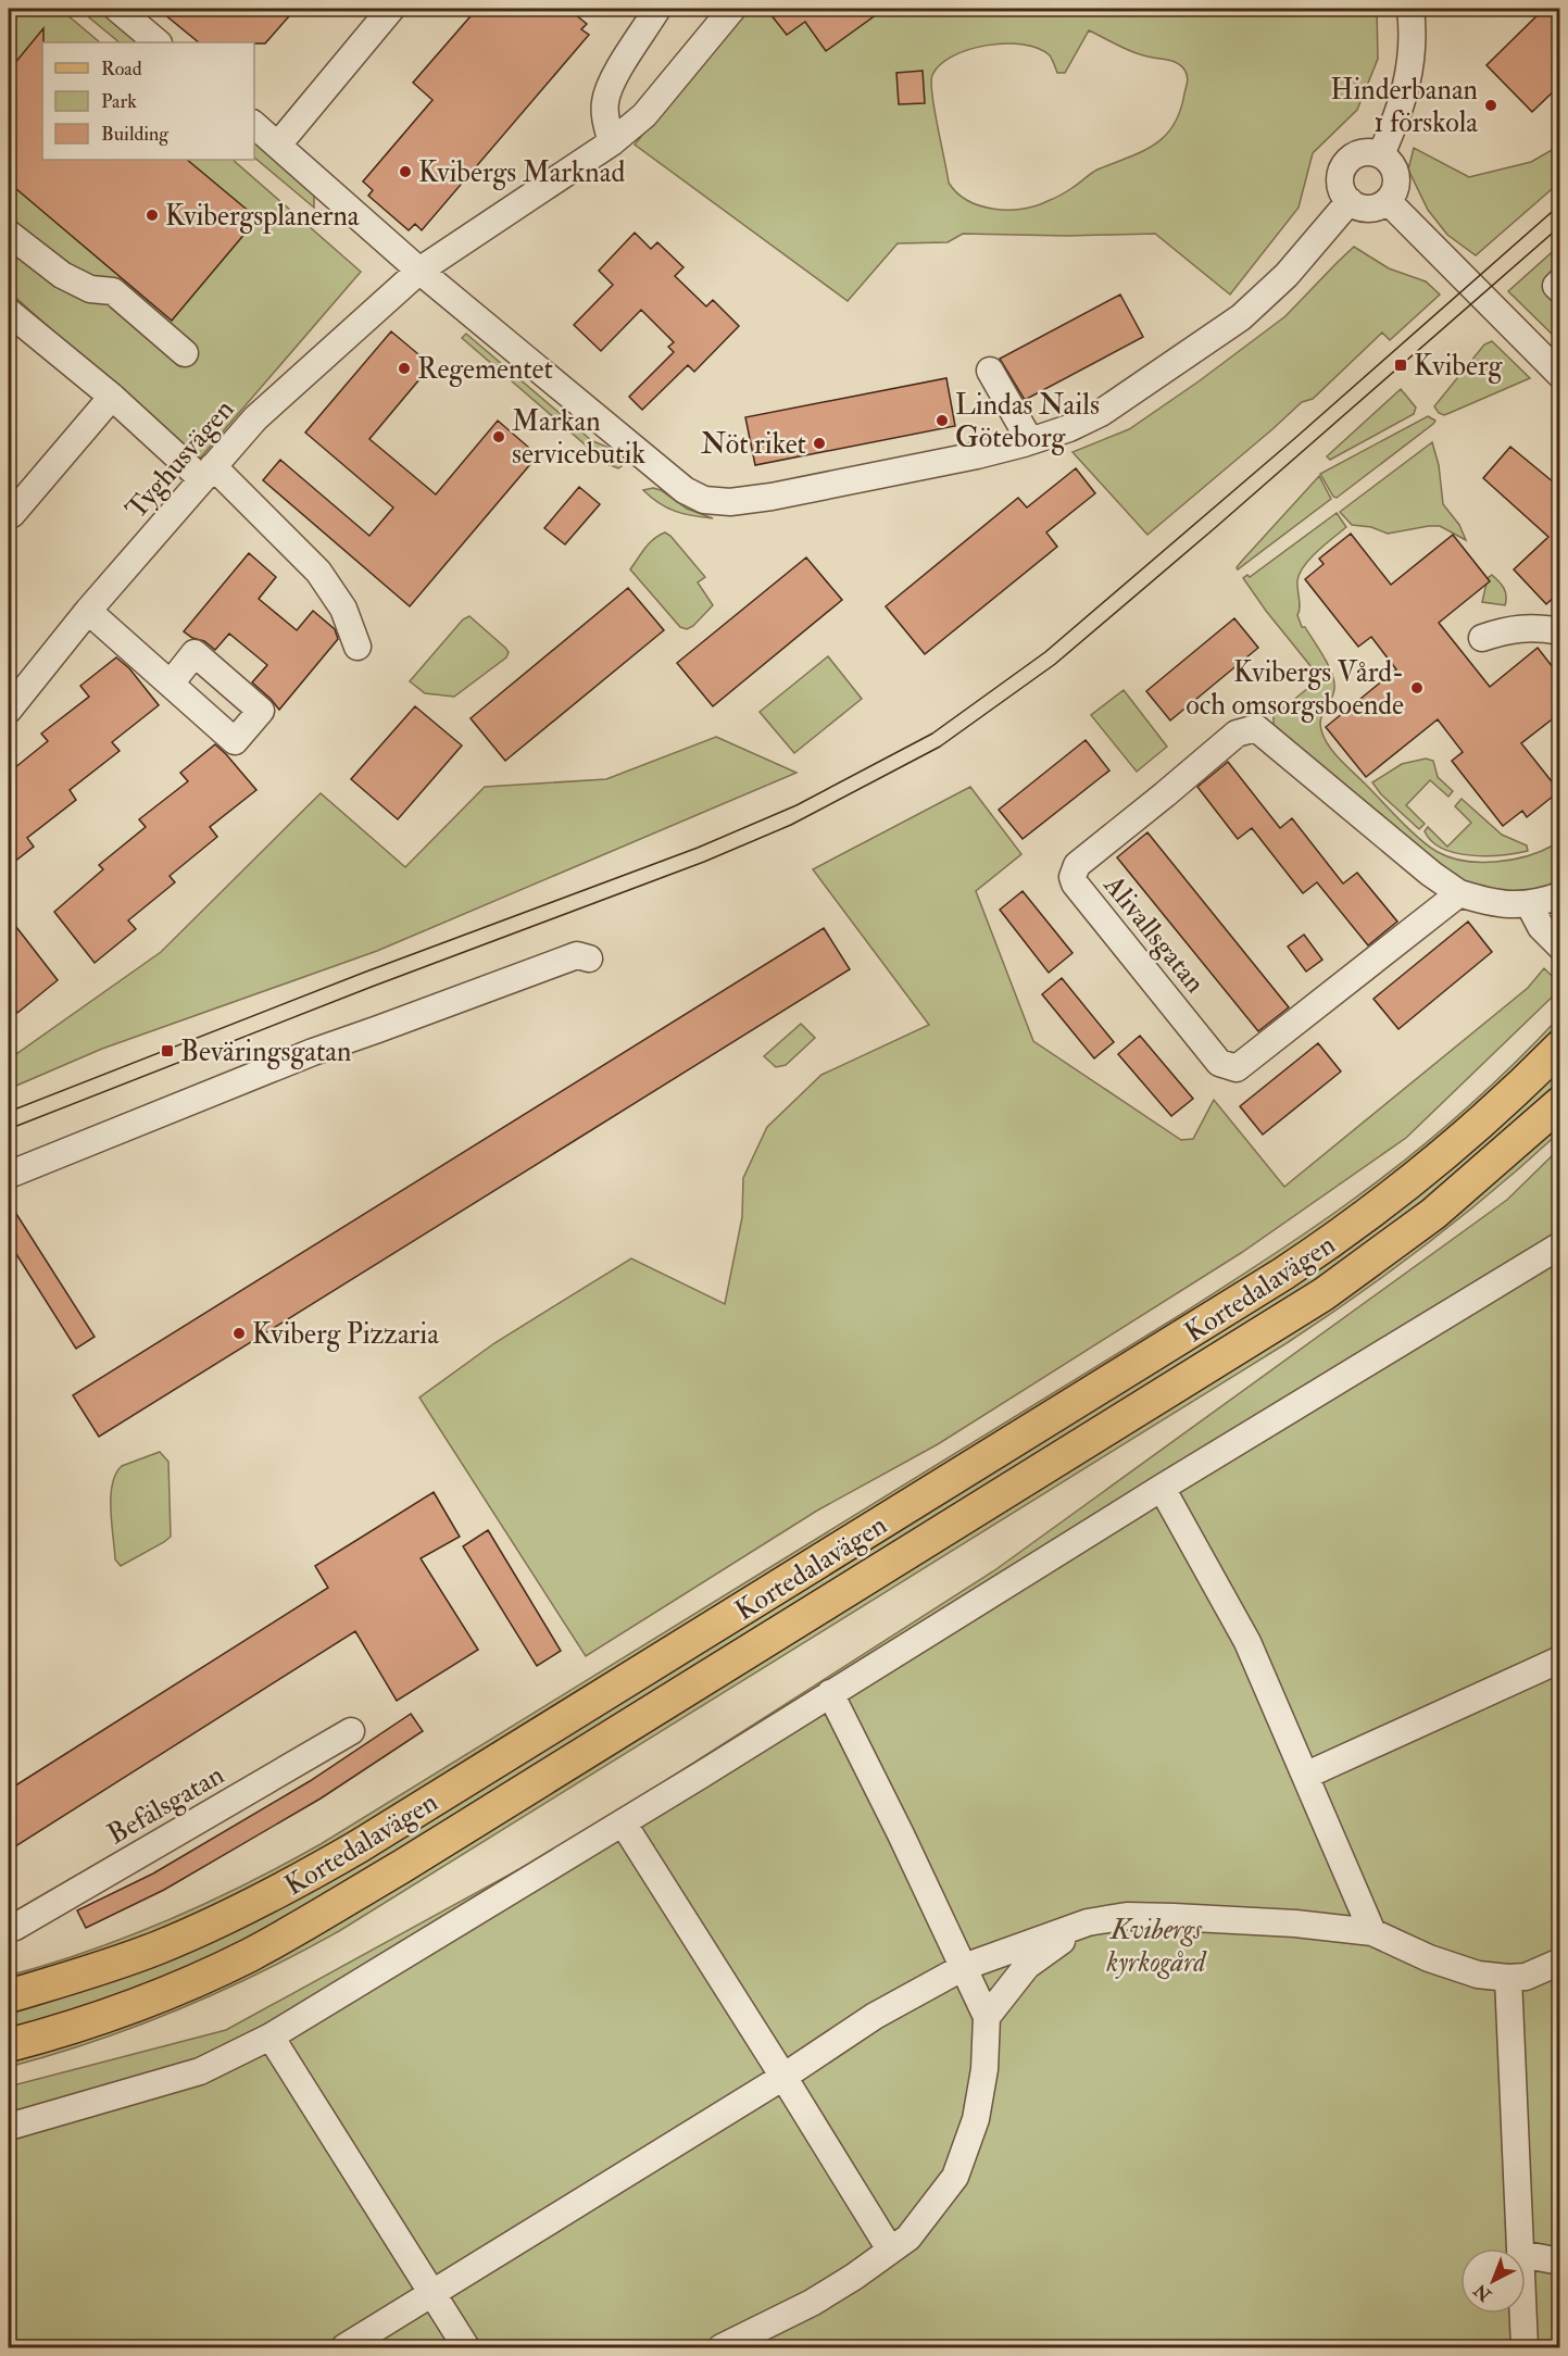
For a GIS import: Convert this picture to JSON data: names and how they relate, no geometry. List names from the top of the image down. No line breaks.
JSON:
{"streets":{"main road":["Kortedalavägen"],"street":["Tyghusvägen","Alivallsgatan","Befälsgatan"]},"parks":["Kvibergs kyrkogård"],"places":{"other":["Hinderbanan 1 förskola","Kvibergs Marknad","Kvibergsplanerna","Regementet","Lindas Nails Göteborg","Markan servicebutik","Nöt riket","Kvibergs Vård- och omsorgsboende","Kviberg Pizzaria"],"transit":["Kviberg","Beväringsgatan"]},"legend":["Road","Park","Building"],"north":"bottom left"}
